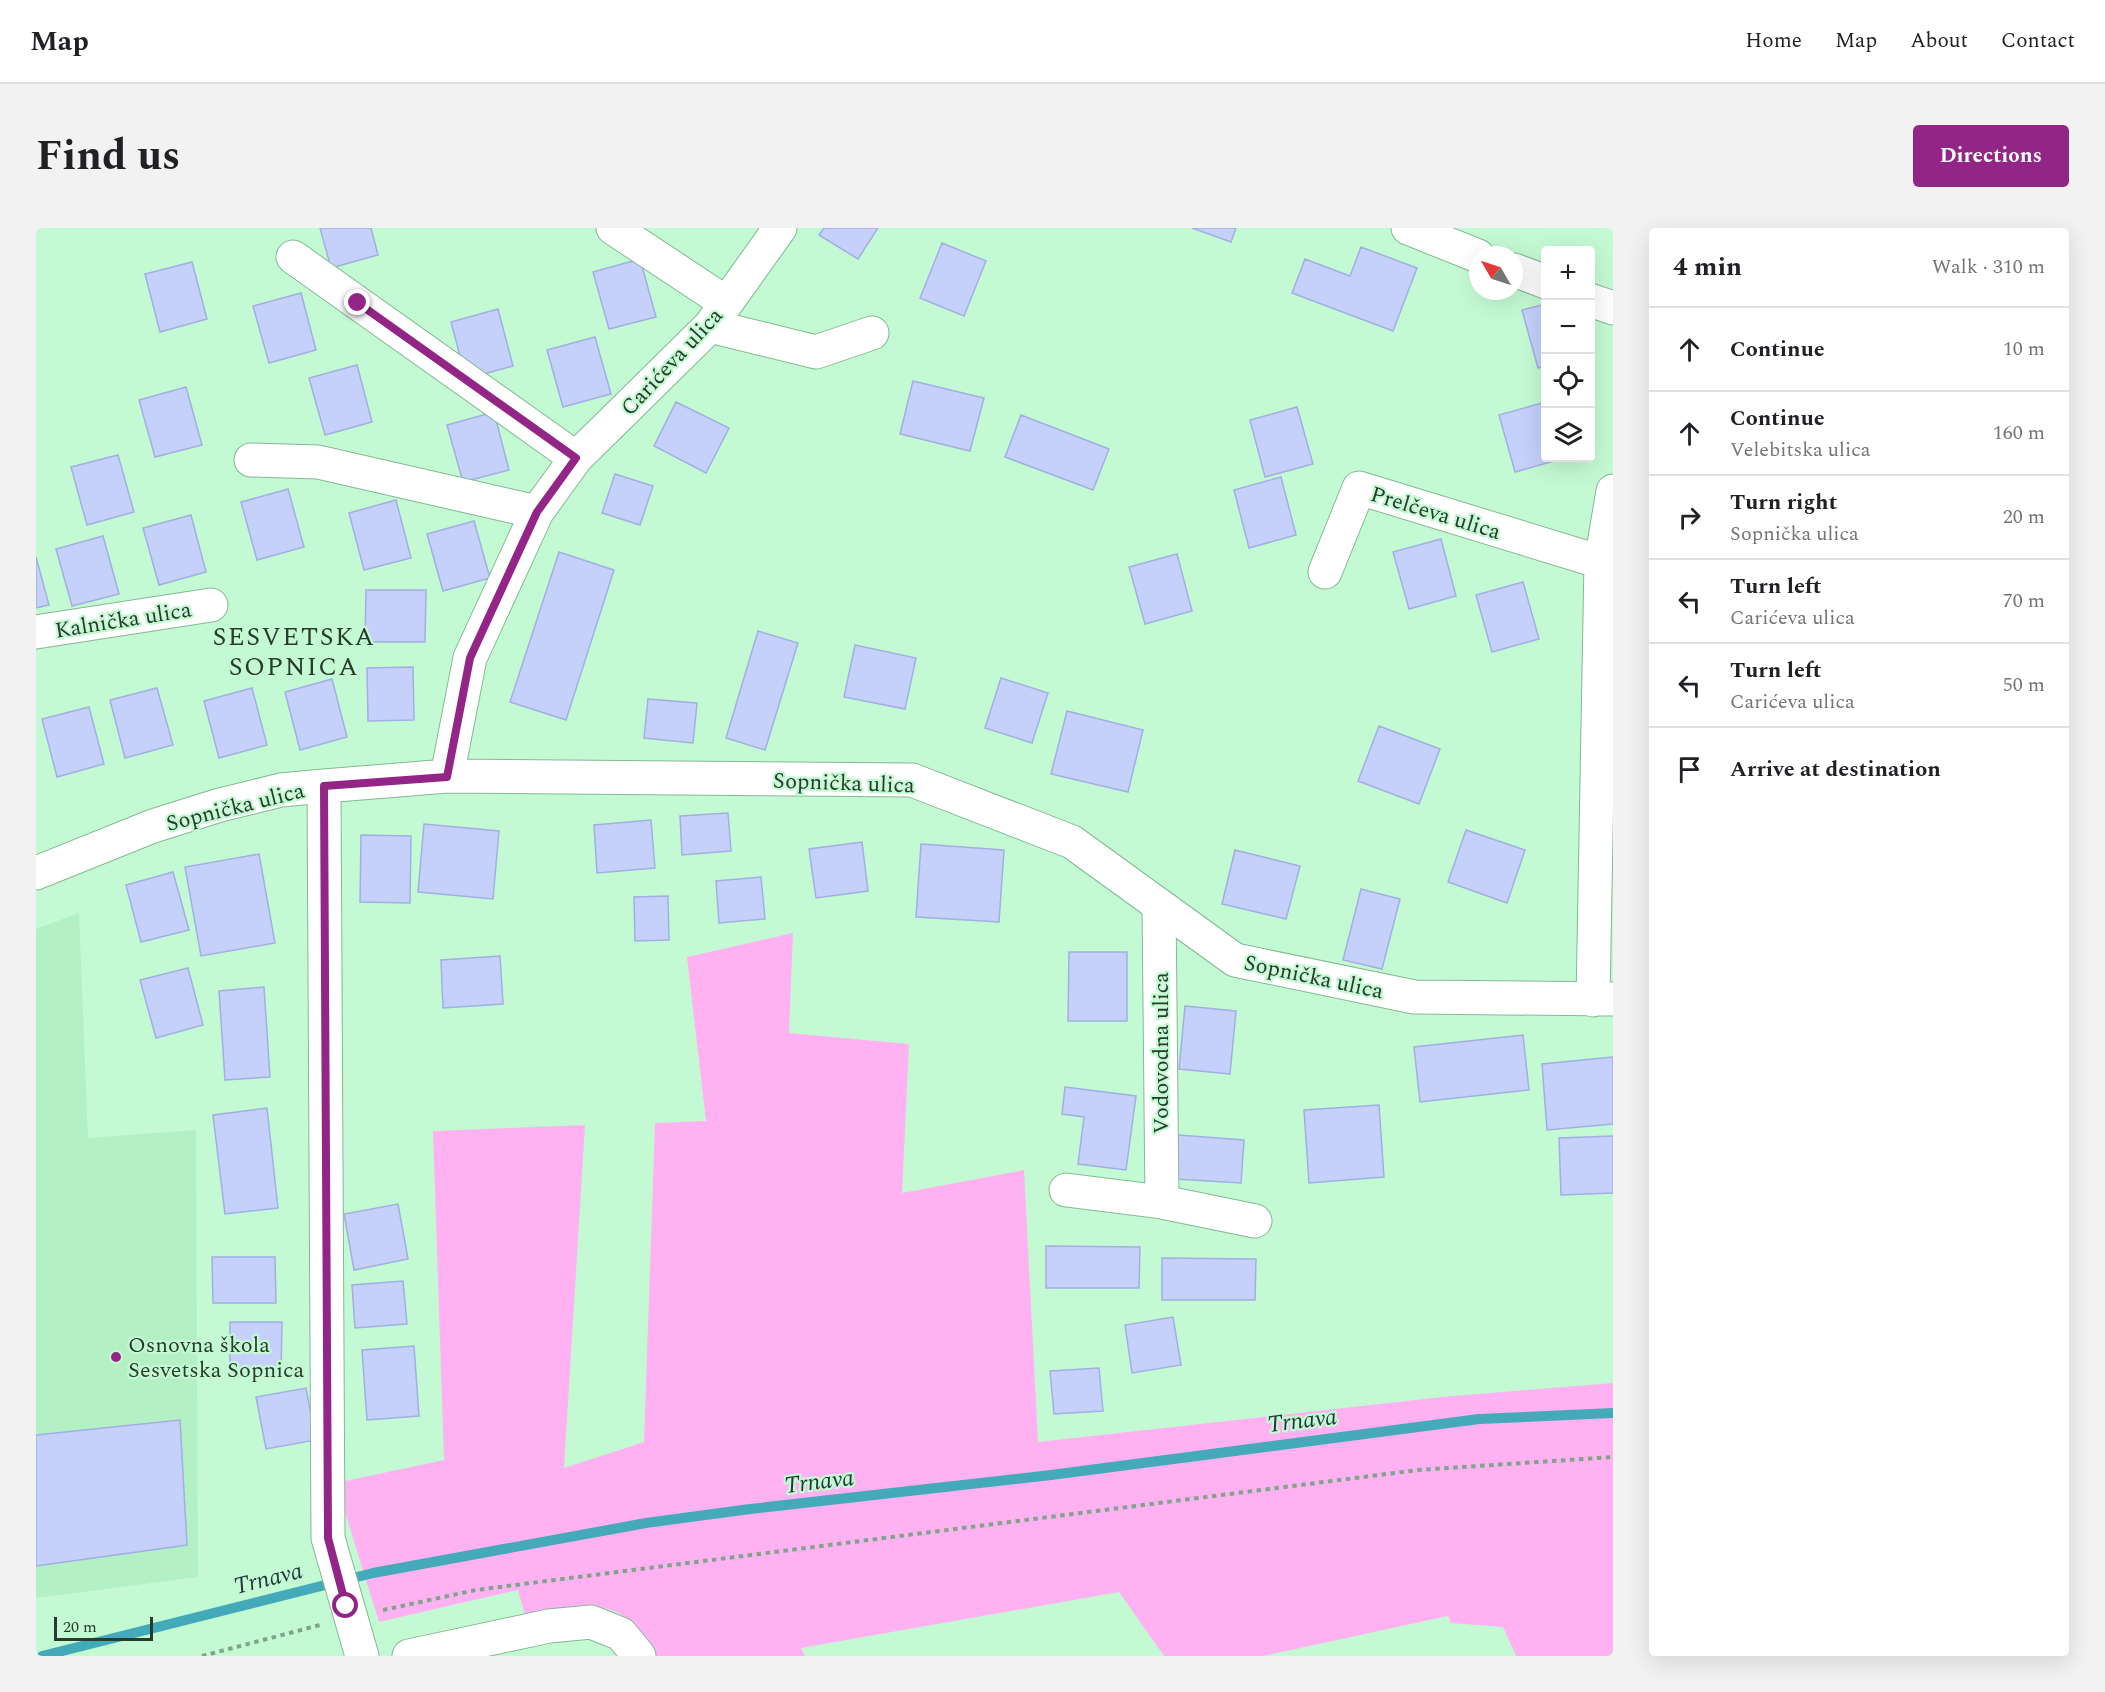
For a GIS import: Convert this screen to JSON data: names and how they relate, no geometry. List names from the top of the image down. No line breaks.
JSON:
{"streets":{"street":["Carićeva ulica","Prelčeva ulica","Kalnička ulica","Sopnička ulica","Vodovodna ulica"]},"crossings":[["Carićeva ulica","Sopnička ulica"],["Sopnička ulica","Vodovodna ulica"]],"districts":["SESVETSKA SOPNICA"],"water":["Trnava"],"places":["Osnovna škola Sesvetska Sopnica"],"scale_bar":"20 m","north":"top left","page":{"header":"Map","nav":["Home","Map","About","Contact"],"title":"Find us","buttons":"Directions","heading":["4 min","Walk · 310 m"],"map_buttons":["+","−"],"list":[["Continue","10 m"],["Continue","Velebitska ulica","160 m"],["Turn right","Sopnička ulica","20 m"],["Turn left","Carićeva ulica","70 m"],["Turn left","Carićeva ulica","50 m"],"Arrive at destination"],"scale":"20 m"}}
